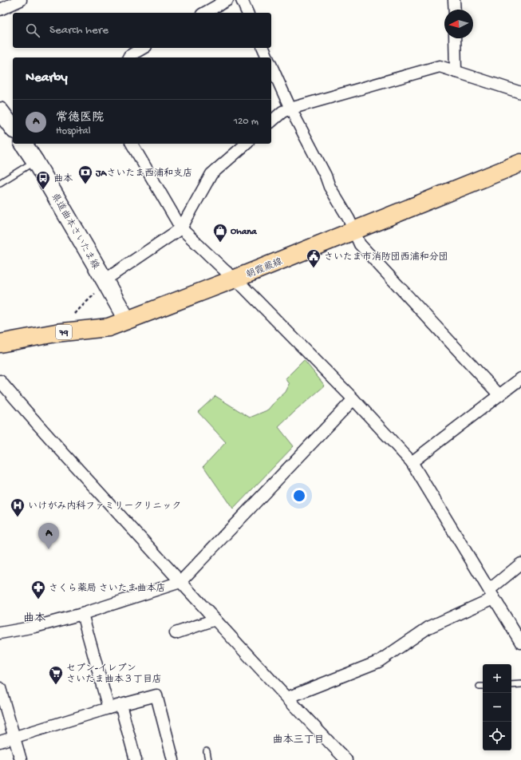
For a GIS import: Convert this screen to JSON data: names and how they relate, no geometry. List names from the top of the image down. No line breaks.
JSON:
{"streets":{"main road":["県道曲本さいたま線","朝霞蕨線","79"]},"crossings":[["県道曲本さいたま線","朝霞蕨線"]],"districts":["曲本","曲本三丁目"],"places":{"bank":["JAさいたま西浦和支店"],"bus stop":["曲本"],"shop":["Ohana"],"public building":["さいたま市消防団西浦和分団"],"hospital":["いけがみ内科ファミリークリニック"],"pharmacy":["さくら薬局 さいたま曲本店"],"supermarket":["セブン-イレブン さいたま曲本３丁目店"]},"north":"left","page":{"search":"Search here","heading":"Nearby","list":[{"mark":"A","name":"常徳医院","note":"Hospital","value":"120 m"}],"pins":"A","map_buttons":["+","−"]}}
